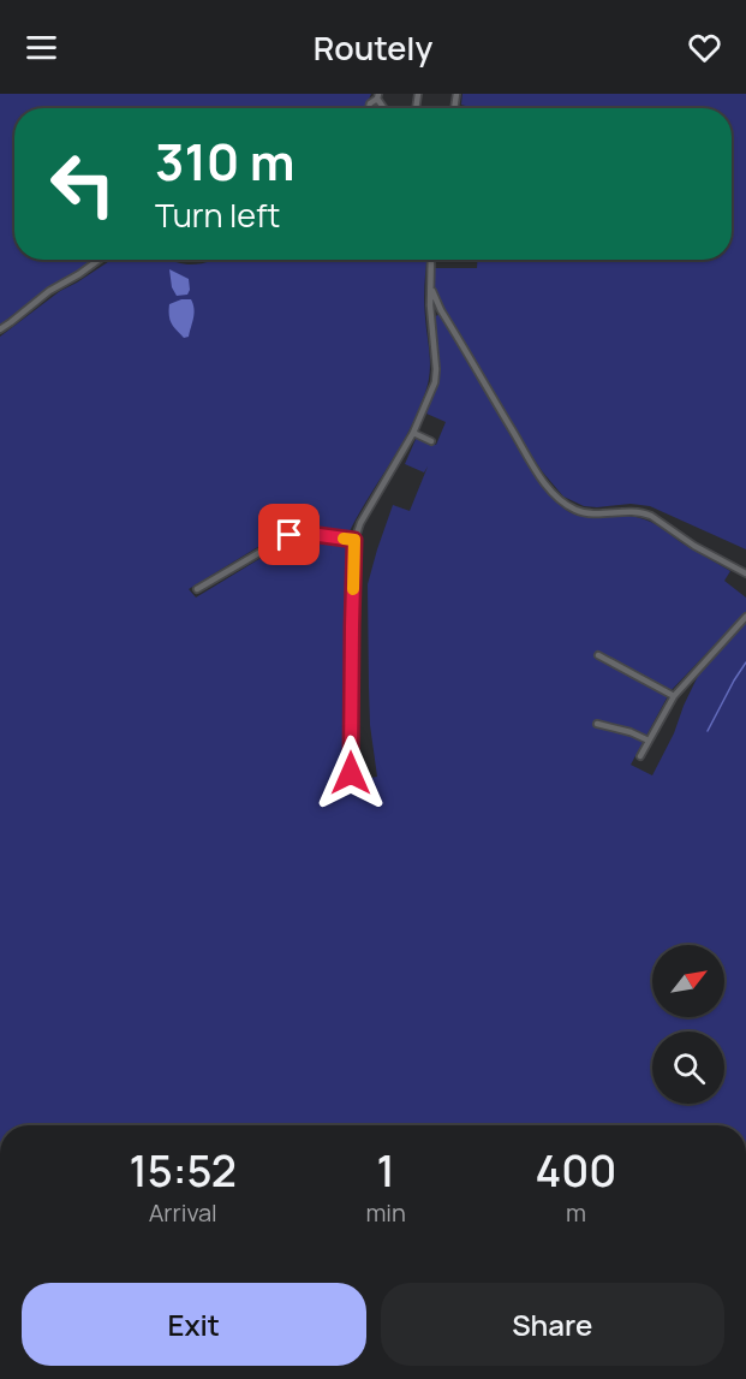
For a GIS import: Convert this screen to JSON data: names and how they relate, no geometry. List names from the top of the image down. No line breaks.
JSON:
{"north":"top right","page":{"header":"Routely","turn":["310 m","Turn left"],"eta":["15:52","Arrival","1","min","400","m"],"buttons":["Exit","Share"]}}
